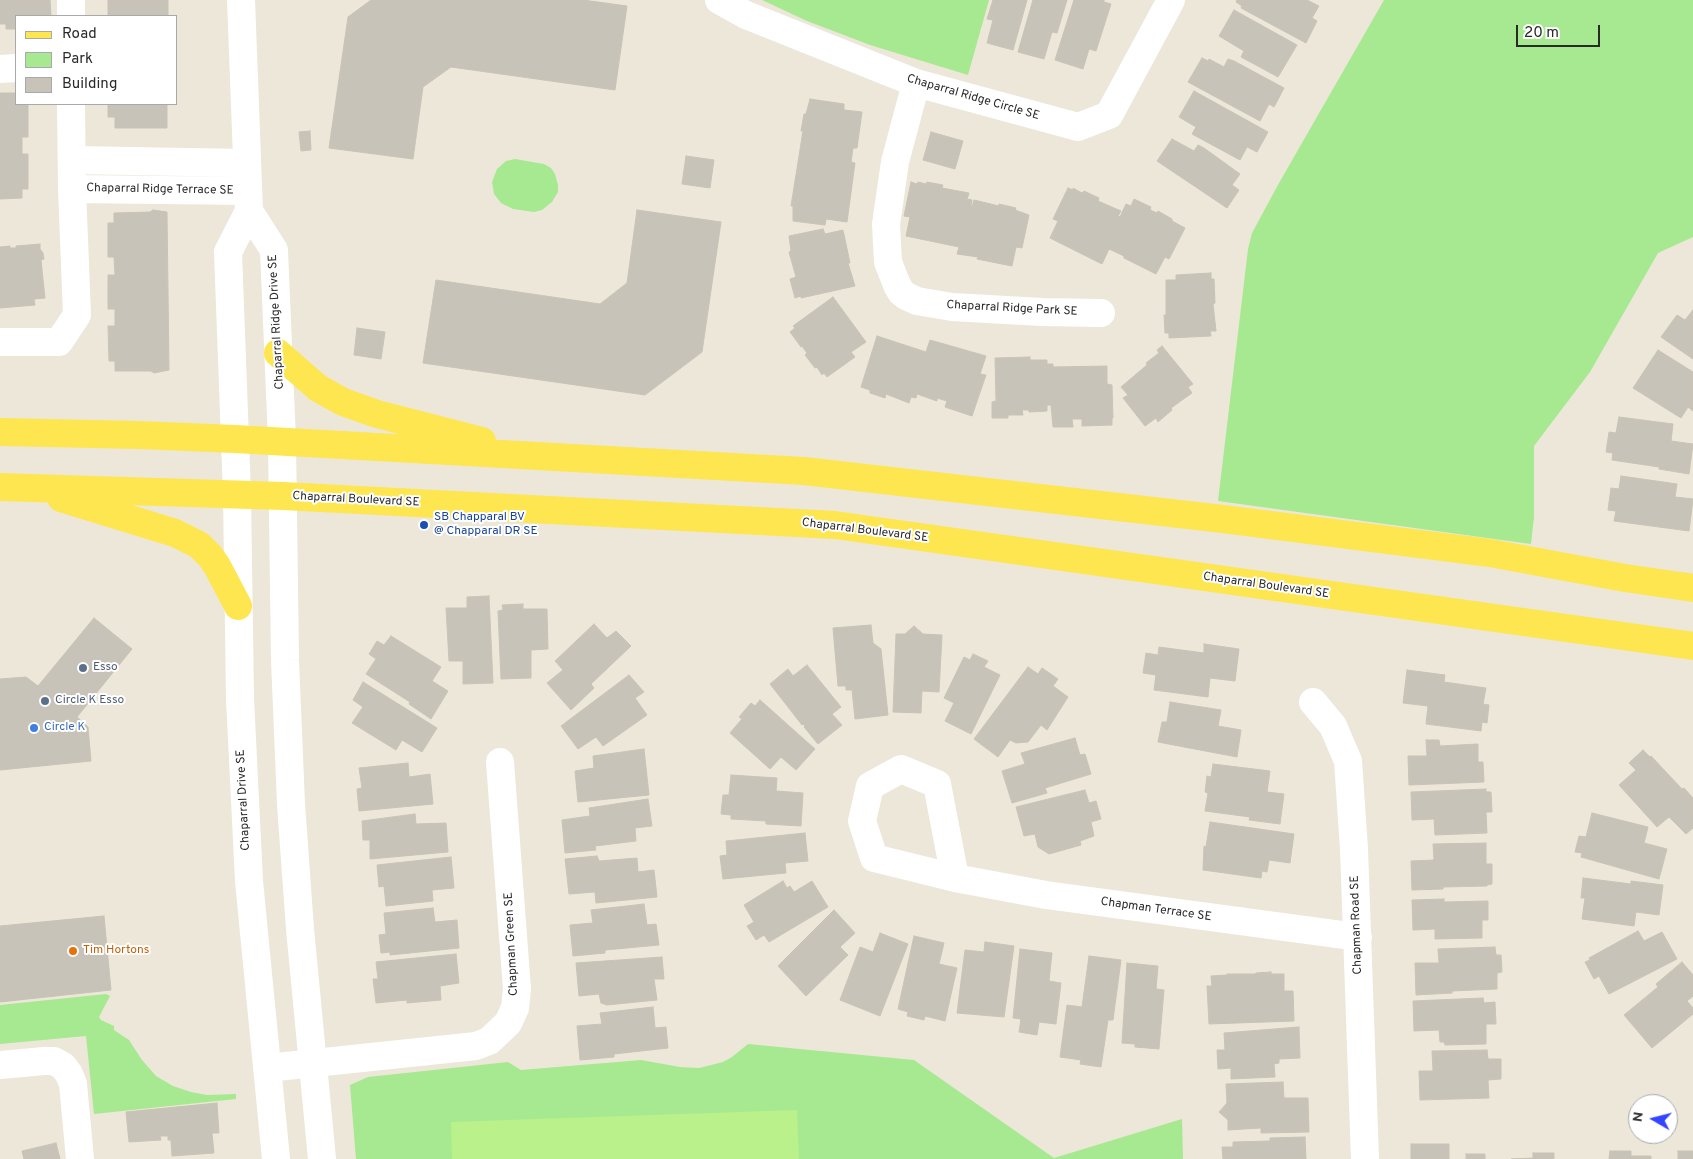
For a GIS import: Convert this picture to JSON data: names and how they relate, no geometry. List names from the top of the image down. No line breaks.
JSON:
{"streets":{"main road":["Chaparral Boulevard SE"],"street":["Chaparral Ridge Circle SE","Chaparral Ridge Terrace SE","Chaparral Ridge Park SE","Chaparral Ridge Drive SE","Chaparral Drive SE","Chapman Terrace SE","Chapman Road SE","Chapman Green SE"]},"crossings":[["Chaparral Ridge Circle SE","Chaparral Ridge Park SE"],["Chaparral Ridge Terrace SE","Chaparral Ridge Drive SE"],["Chaparral Ridge Drive SE","Chaparral Drive SE"],["Chaparral Boulevard SE","Chaparral Drive SE"],["Chaparral Drive SE","Chapman Green SE"],["Chapman Terrace SE","Chapman Road SE"]],"places":["SB Chapparal BV @ Chapparal DR SE","Esso","Circle K Esso","Circle K","Tim Hortons"],"legend":["Road","Park","Building"],"scale_bar":"20 m","north":"left"}
